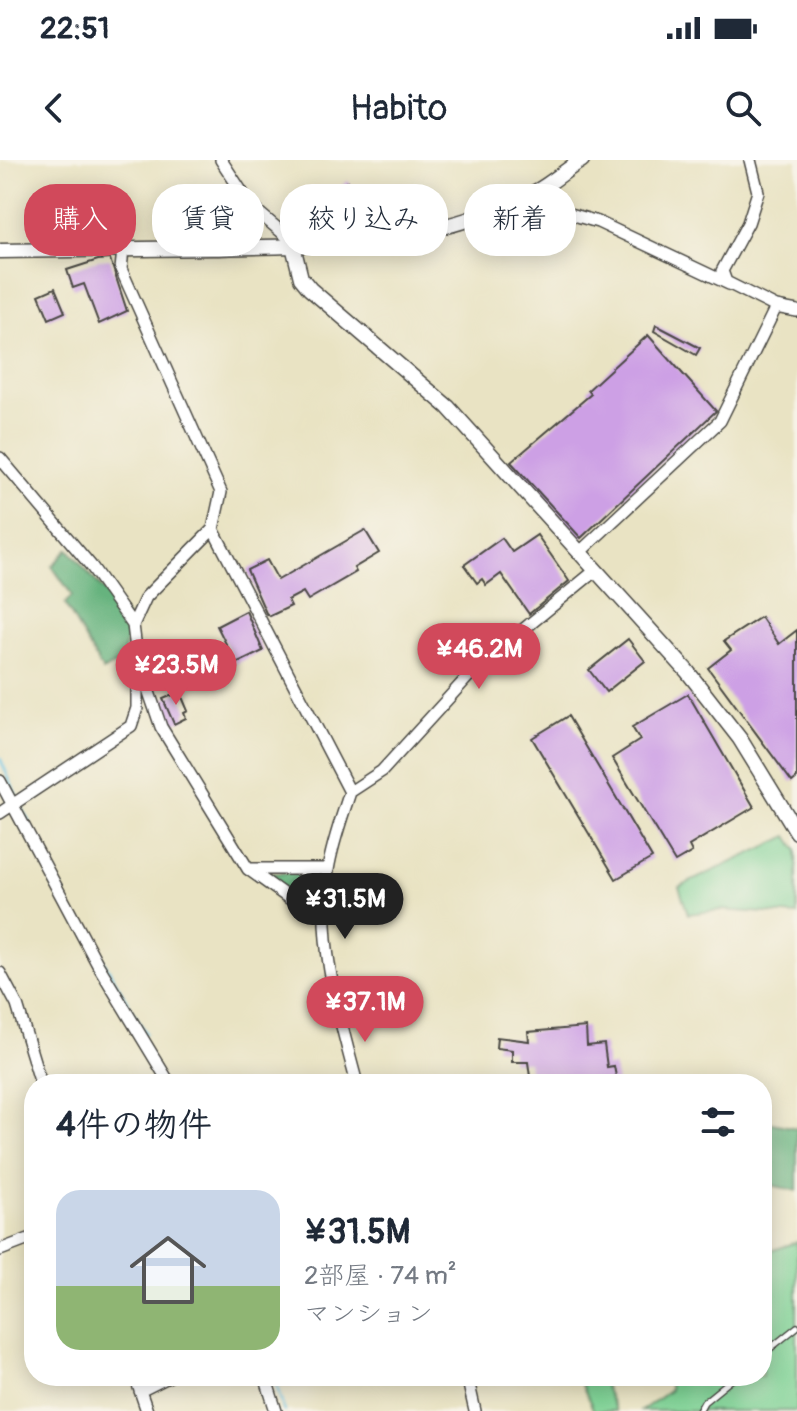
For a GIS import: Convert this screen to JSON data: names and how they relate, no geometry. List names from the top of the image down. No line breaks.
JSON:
{"page":{"status":"22:51","header":"Habito","chip":["購入","賃貸","絞り込み","新着"],"price":["¥46.2M","¥23.5M","¥31.5M","¥37.1M"],"heading":"4件の物件","list":[{"name":"¥31.5M","note":"2部屋 · 74 m² · マンション"}]}}
